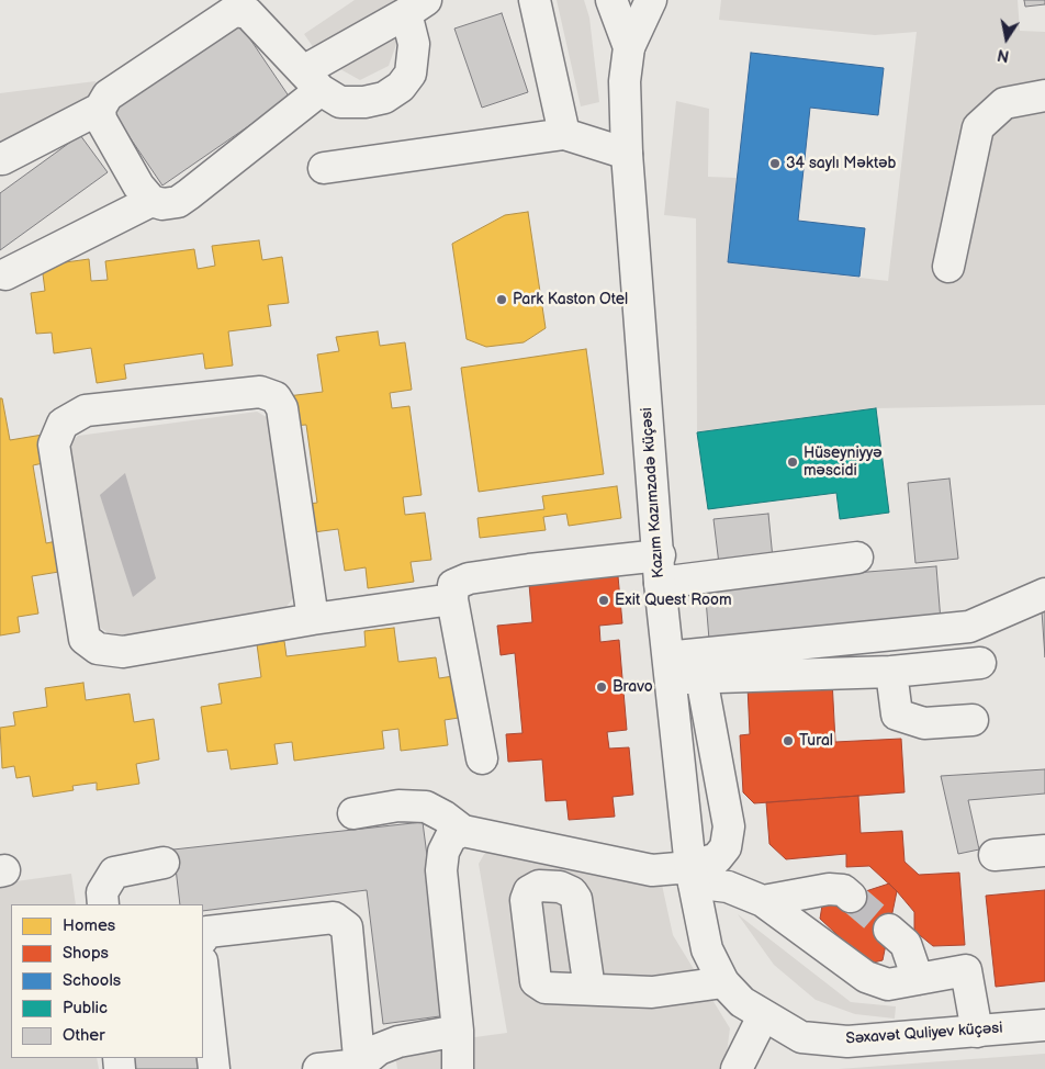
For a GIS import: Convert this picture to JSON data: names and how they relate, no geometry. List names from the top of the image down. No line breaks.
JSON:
{"streets":{"main road":["Kazım Kazımzadə küçəsi","Səxavət Quliyev küçəsi"]},"crossings":[["Kazım Kazımzadə küçəsi","Səxavət Quliyev küçəsi"]],"places":["34 saylı Məktəb","Park Kaston Otel","Hüseyniyyə məscidi","Exit Quest Room","Bravo","Tural"],"legend":["Homes","Shops","Schools","Public","Other"],"north":"bottom"}
